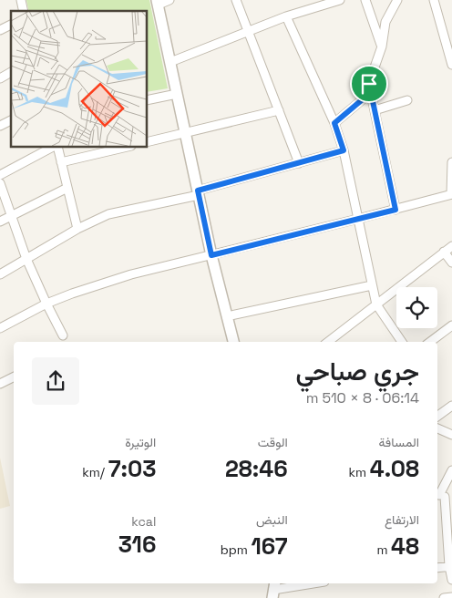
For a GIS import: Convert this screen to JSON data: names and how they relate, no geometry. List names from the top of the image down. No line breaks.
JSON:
{"page":{"heading":["جري صباحي","06:14 · 8 × 510 m"],"stats":[["المسافة","4.08 km"],["الوقت","28:46"],["الوتيرة","7:03 /km"],["الارتفاع","48 m"],["النبض","167 bpm"],["kcal","316"]]}}
